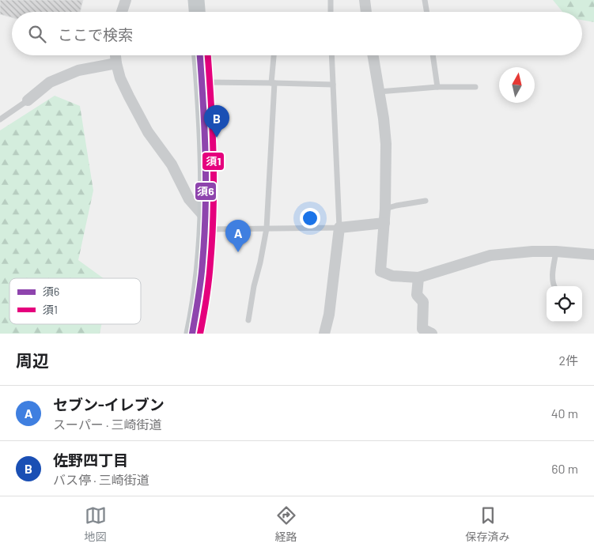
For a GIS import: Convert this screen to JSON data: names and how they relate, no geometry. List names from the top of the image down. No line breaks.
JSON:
{"lines":["transit line 須6","transit line 須1"],"legend":["須6","須1"],"north":"top","page":{"search":"ここで検索","pins":["B","A"],"heading":["周辺","2件"],"list":[{"mark":"A","name":"セブン-イレブン","note":"スーパー · 三崎街道","value":"40 m"},{"mark":"B","name":"佐野四丁目","note":"バス停 · 三崎街道","value":"60 m"}],"nav":["地図","経路","保存済み"]}}
